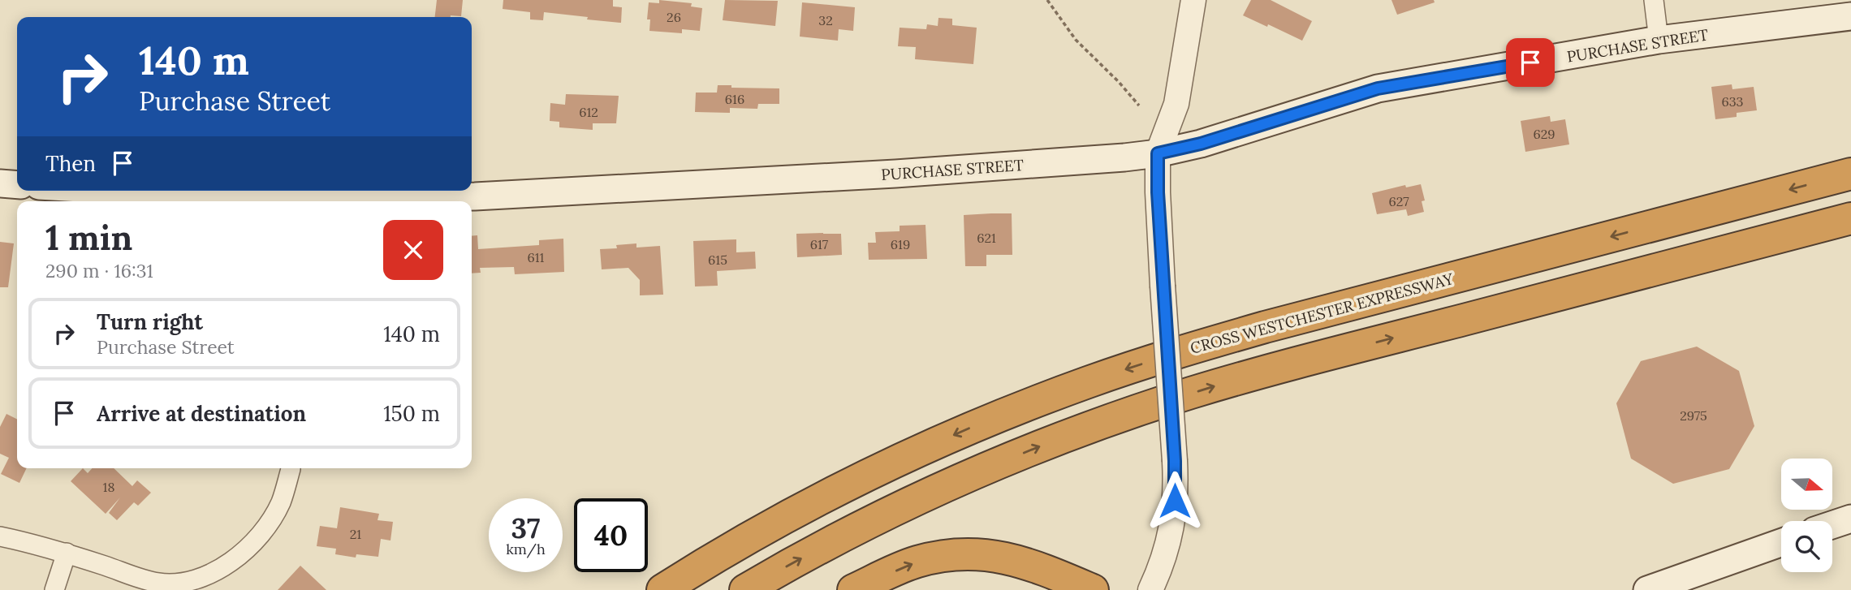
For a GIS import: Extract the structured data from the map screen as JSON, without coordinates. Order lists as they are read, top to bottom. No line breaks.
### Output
{"streets":{"highway":["CROSS WESTCHESTER EXPRESSWAY"],"main road":["PURCHASE STREET"]},"house_numbers":["26","32","616","633","612","629","627","621","617","619","611","615","2975","18","21"],"north":"right","page":{"turn":["140 m","Purchase Street"],"then":"Then","heading":["1 min","290 m · 16:31"],"list":[{"name":"Turn right","note":"Purchase Street","value":"140 m"},{"name":"Arrive at destination","value":"150 m"}],"speed":"37 km/h","limit":"40"}}
